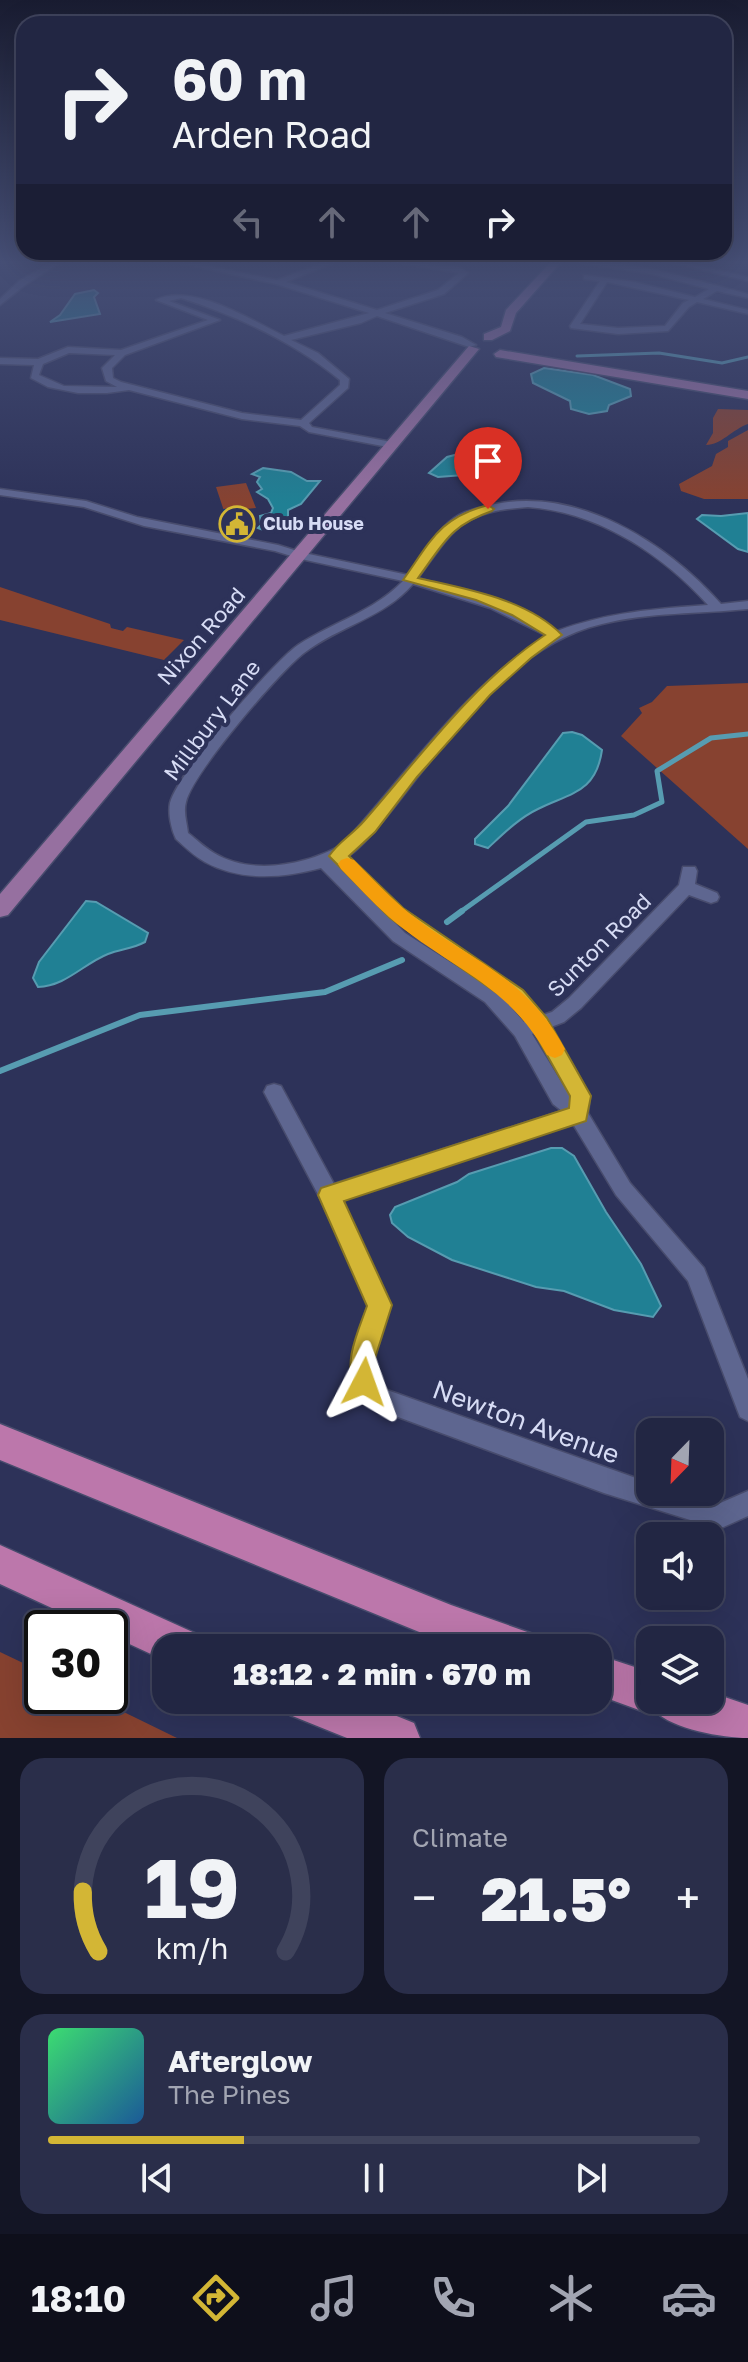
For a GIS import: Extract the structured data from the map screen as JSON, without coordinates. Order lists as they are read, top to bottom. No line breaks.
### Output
{"streets":{"main road":["Nixon Road"],"street":["Millbury Lane","Sunton Road","Newton Avenue"]},"places":{"public building":["Club House"]},"north":"bottom left","page":{"turn":["60 m","Arden Road"],"limit":"30","trip":"18:12 · 2 min · 670 m","tile":"Climate","heat":["−","21.5°","+"],"song":["Afterglow","The Pines"],"tabs":"18:10","gauge":["19","km/h"]}}
